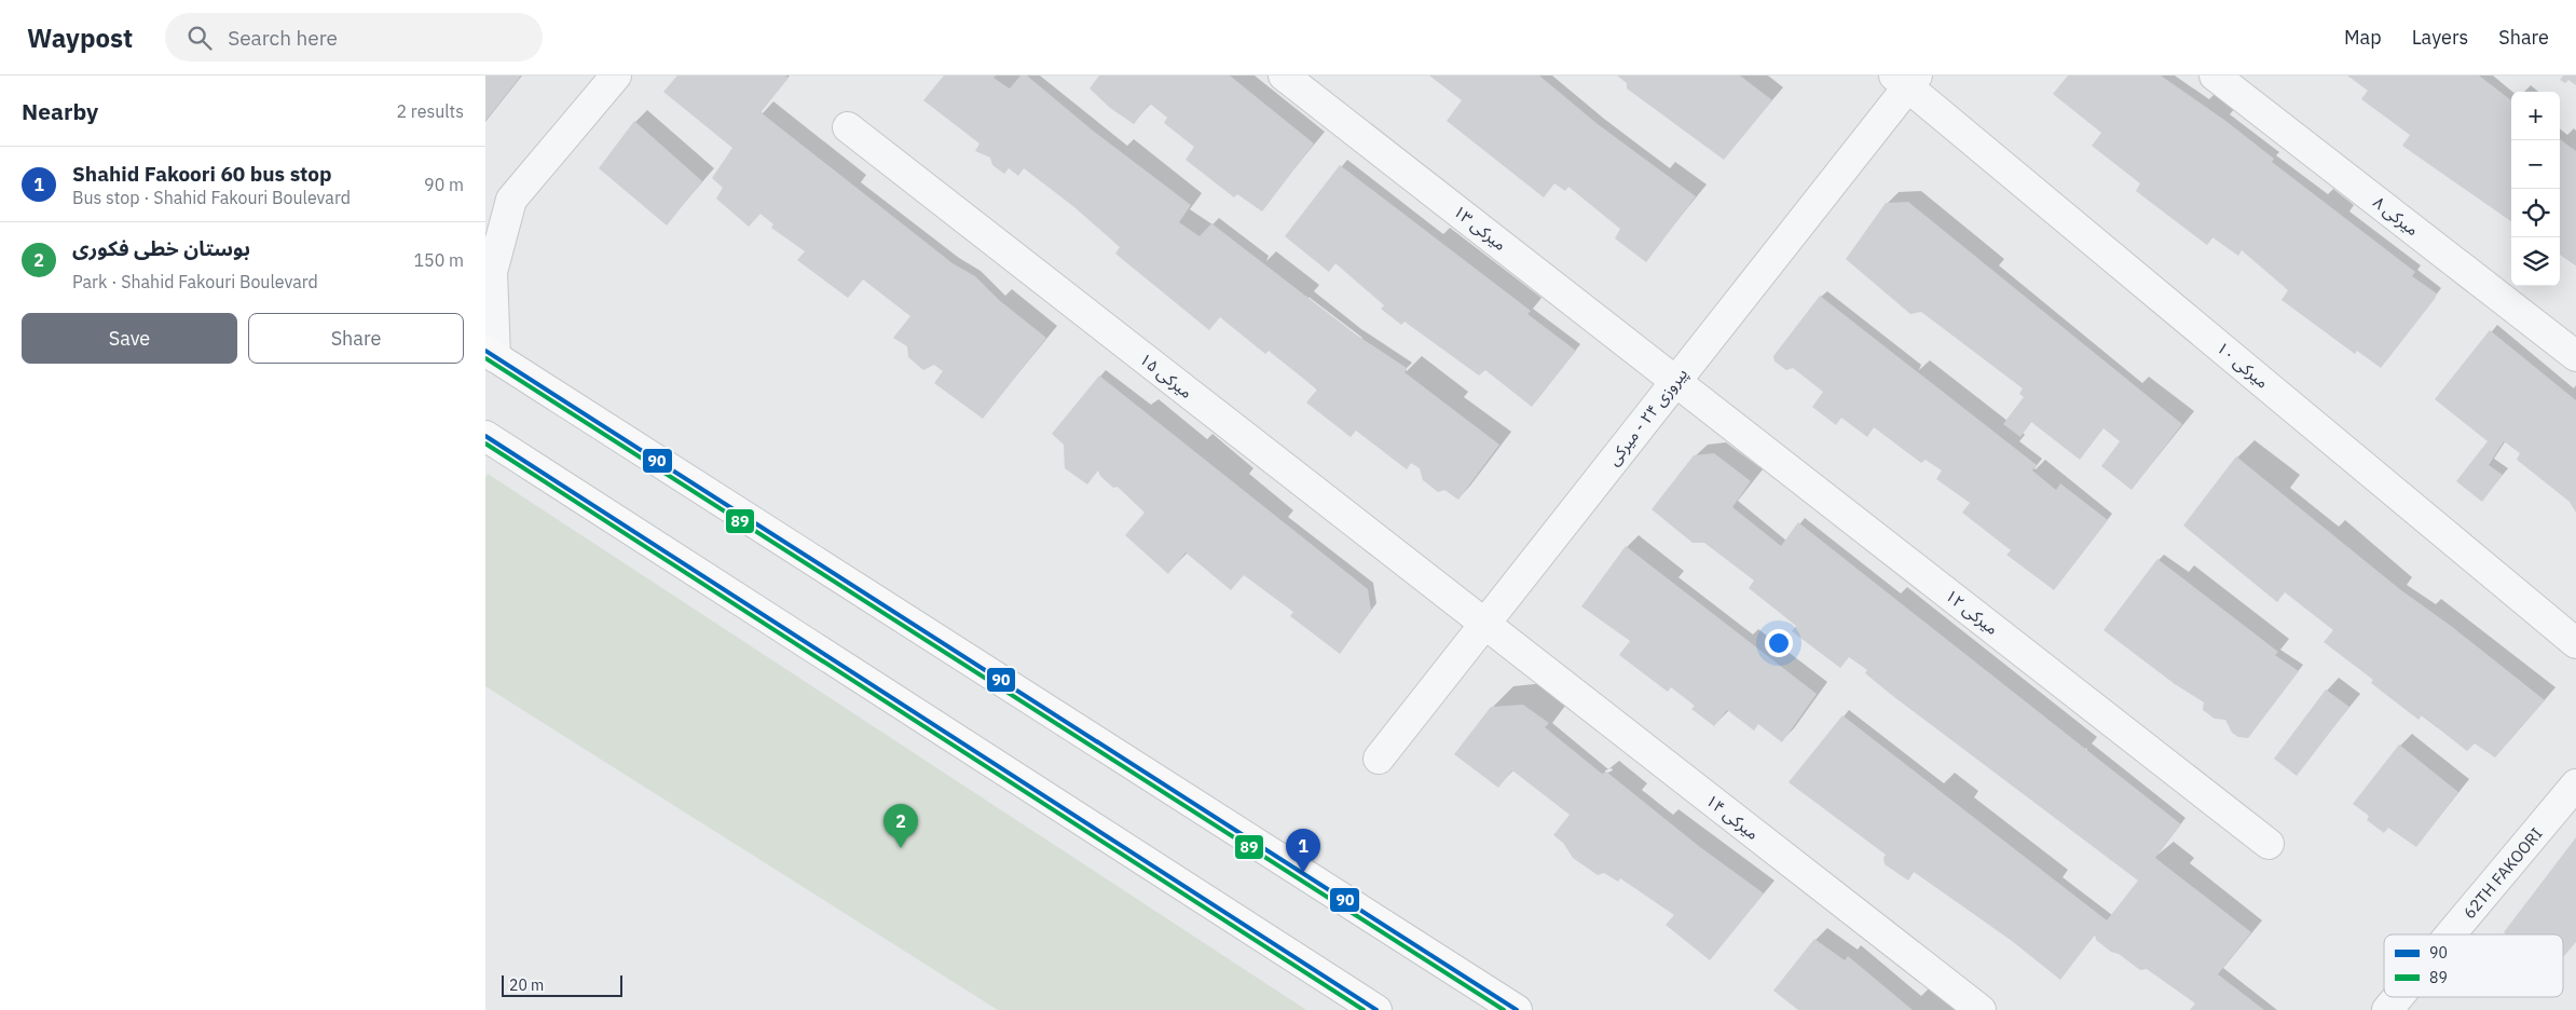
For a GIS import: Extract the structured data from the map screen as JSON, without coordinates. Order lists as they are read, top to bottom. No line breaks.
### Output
{"streets":{"street":["میرکی ۸","میرکی ۱۳","میرکی ۱۰","میرکی ۱۵","پیروزی ۲۴ - میرکی","میرکی ۱۲","میرکی ۱۴","62TH FAKOORI"]},"crossings":[["میرکی ۱۳","پیروزی ۲۴ - میرکی"],["میرکی ۱۳","میرکی ۱۲"],["میرکی ۱۰","پیروزی ۲۴ - میرکی"],["میرکی ۱۵","پیروزی ۲۴ - میرکی"],["میرکی ۱۵","میرکی ۱۴"],["پیروزی ۲۴ - میرکی","میرکی ۱۲"],["پیروزی ۲۴ - میرکی","میرکی ۱۴"]],"lines":["transit line 90","transit line 89"],"legend":["90","89"],"scale_bar":"20 m","page":{"header":"Waypost","search":"Search here","nav":["Map","Layers","Share"],"heading":["Nearby","2 results"],"map_buttons":["+","−"],"list":[{"mark":"1","name":"Shahid Fakoori 60 bus stop","note":"Bus stop · Shahid Fakouri Boulevard","value":"90 m"},{"mark":"2","name":"بوستان خطی فکوری","note":"Park · Shahid Fakouri Boulevard","value":"150 m"}],"buttons":["Save","Share"],"pins":["2","1"],"scale":"20 m"}}
